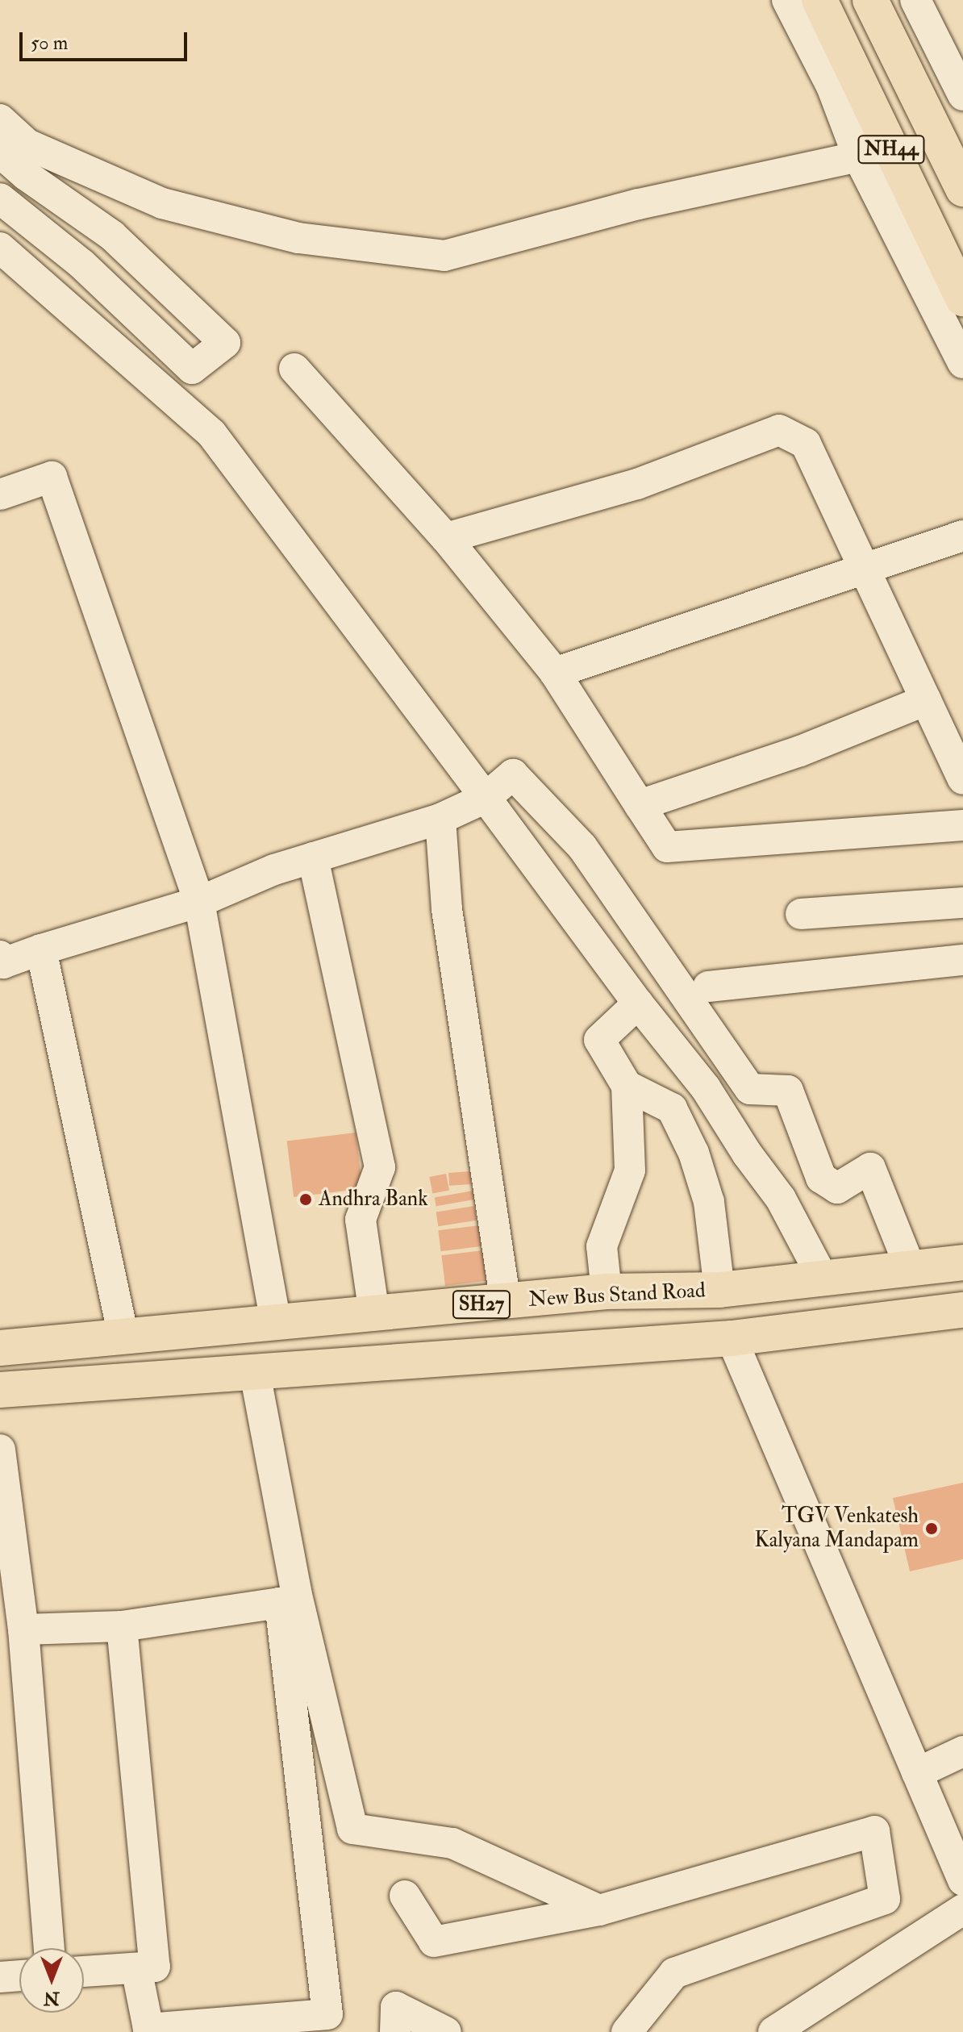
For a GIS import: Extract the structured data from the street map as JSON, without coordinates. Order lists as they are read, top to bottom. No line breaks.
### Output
{"streets":{"main road":["NH44","New Bus Stand Road","SH27"]},"places":["Andhra Bank","TGV Venkatesh Kalyana Mandapam"],"scale_bar":"50 m","north":"bottom"}
